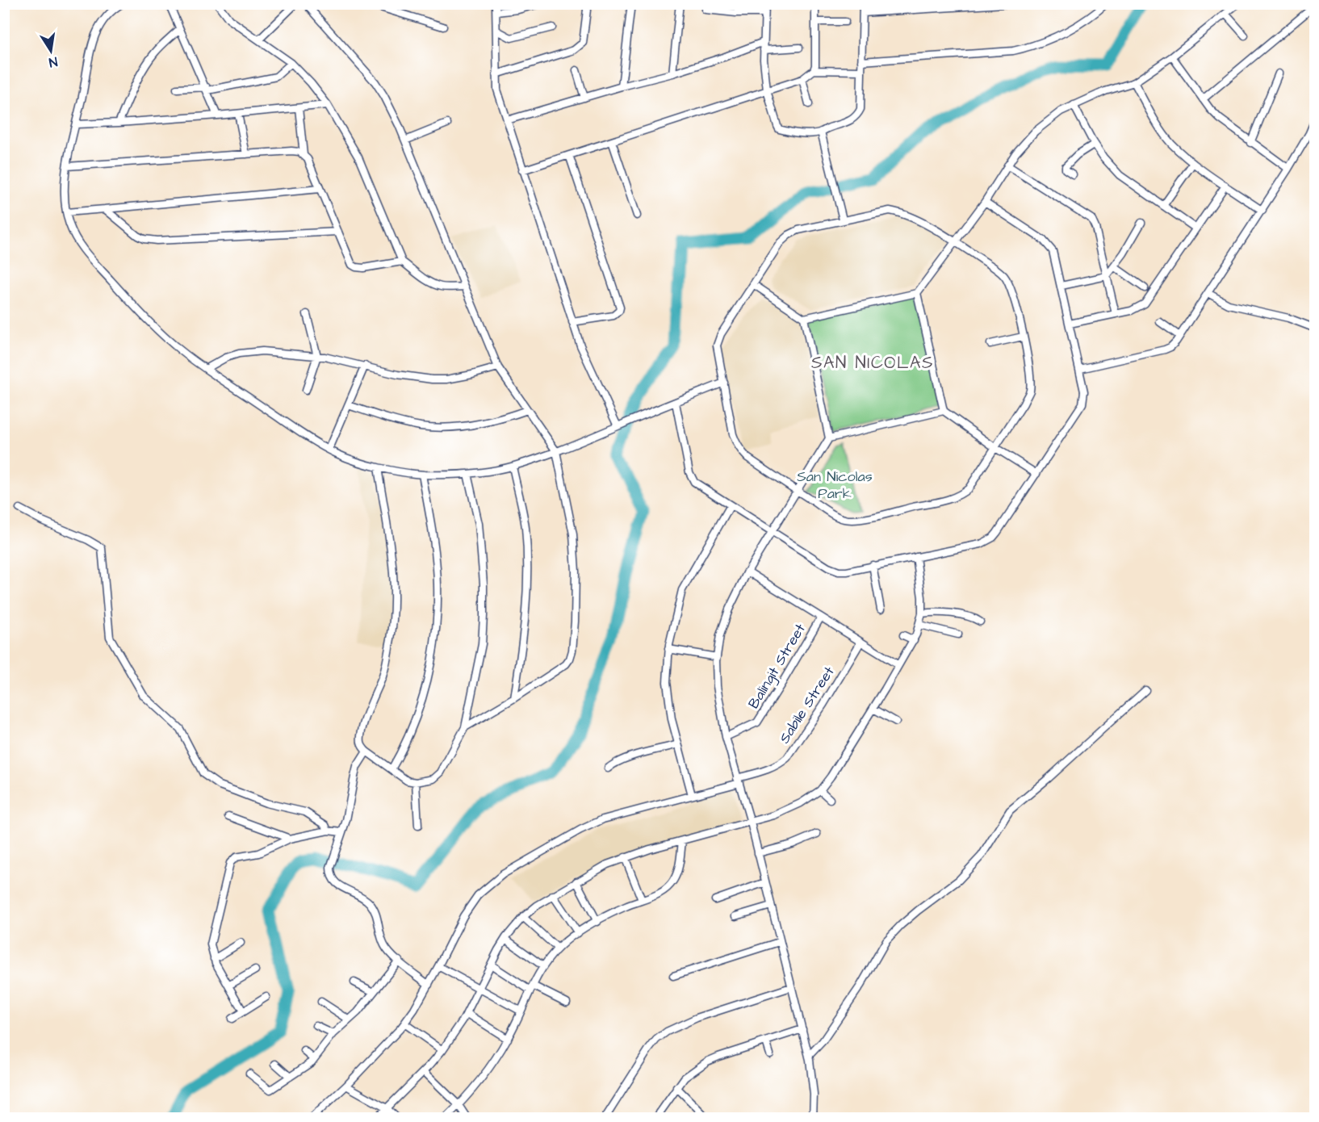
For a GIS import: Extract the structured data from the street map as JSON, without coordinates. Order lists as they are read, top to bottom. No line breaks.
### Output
{"streets":{"street":["Balingit Street","Sabile Street"]},"districts":["SAN NICOLAS"],"parks":["San Nicolas Park"],"north":"bottom"}
